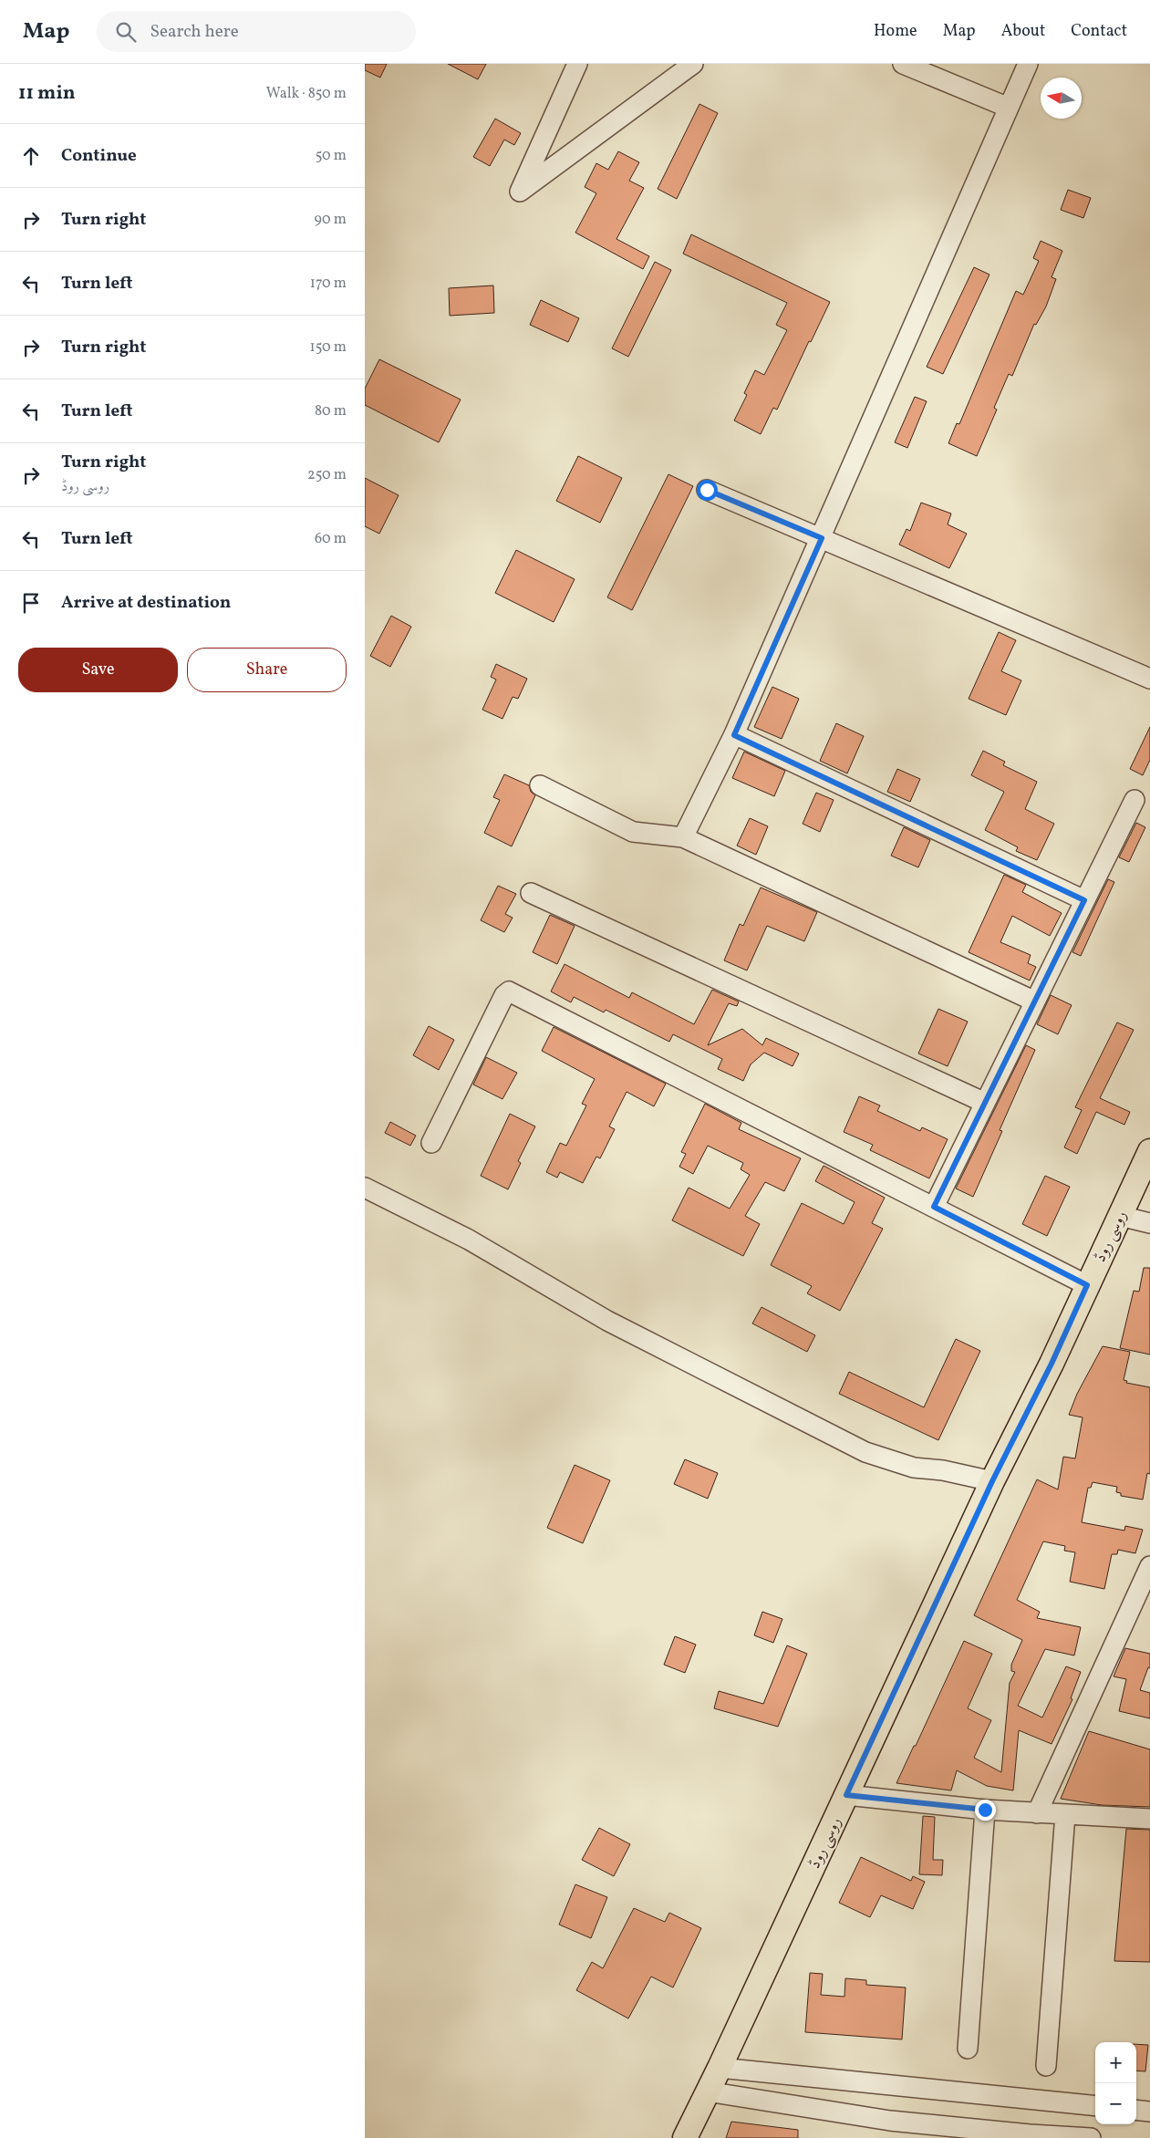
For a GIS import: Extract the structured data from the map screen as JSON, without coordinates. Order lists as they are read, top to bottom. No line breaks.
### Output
{"streets":{"main road":["روسی روڈ"]},"north":"left","page":{"header":"Map","search":"Search here","nav":["Home","Map","About","Contact"],"heading":["11 min","Walk · 850 m"],"list":[["Continue","50 m"],["Turn right","90 m"],["Turn left","170 m"],["Turn right","150 m"],["Turn left","80 m"],["Turn right","روسی روڈ","250 m"],["Turn left","60 m"],"Arrive at destination"],"buttons":["Save","Share"],"map_buttons":["+","−"]}}
